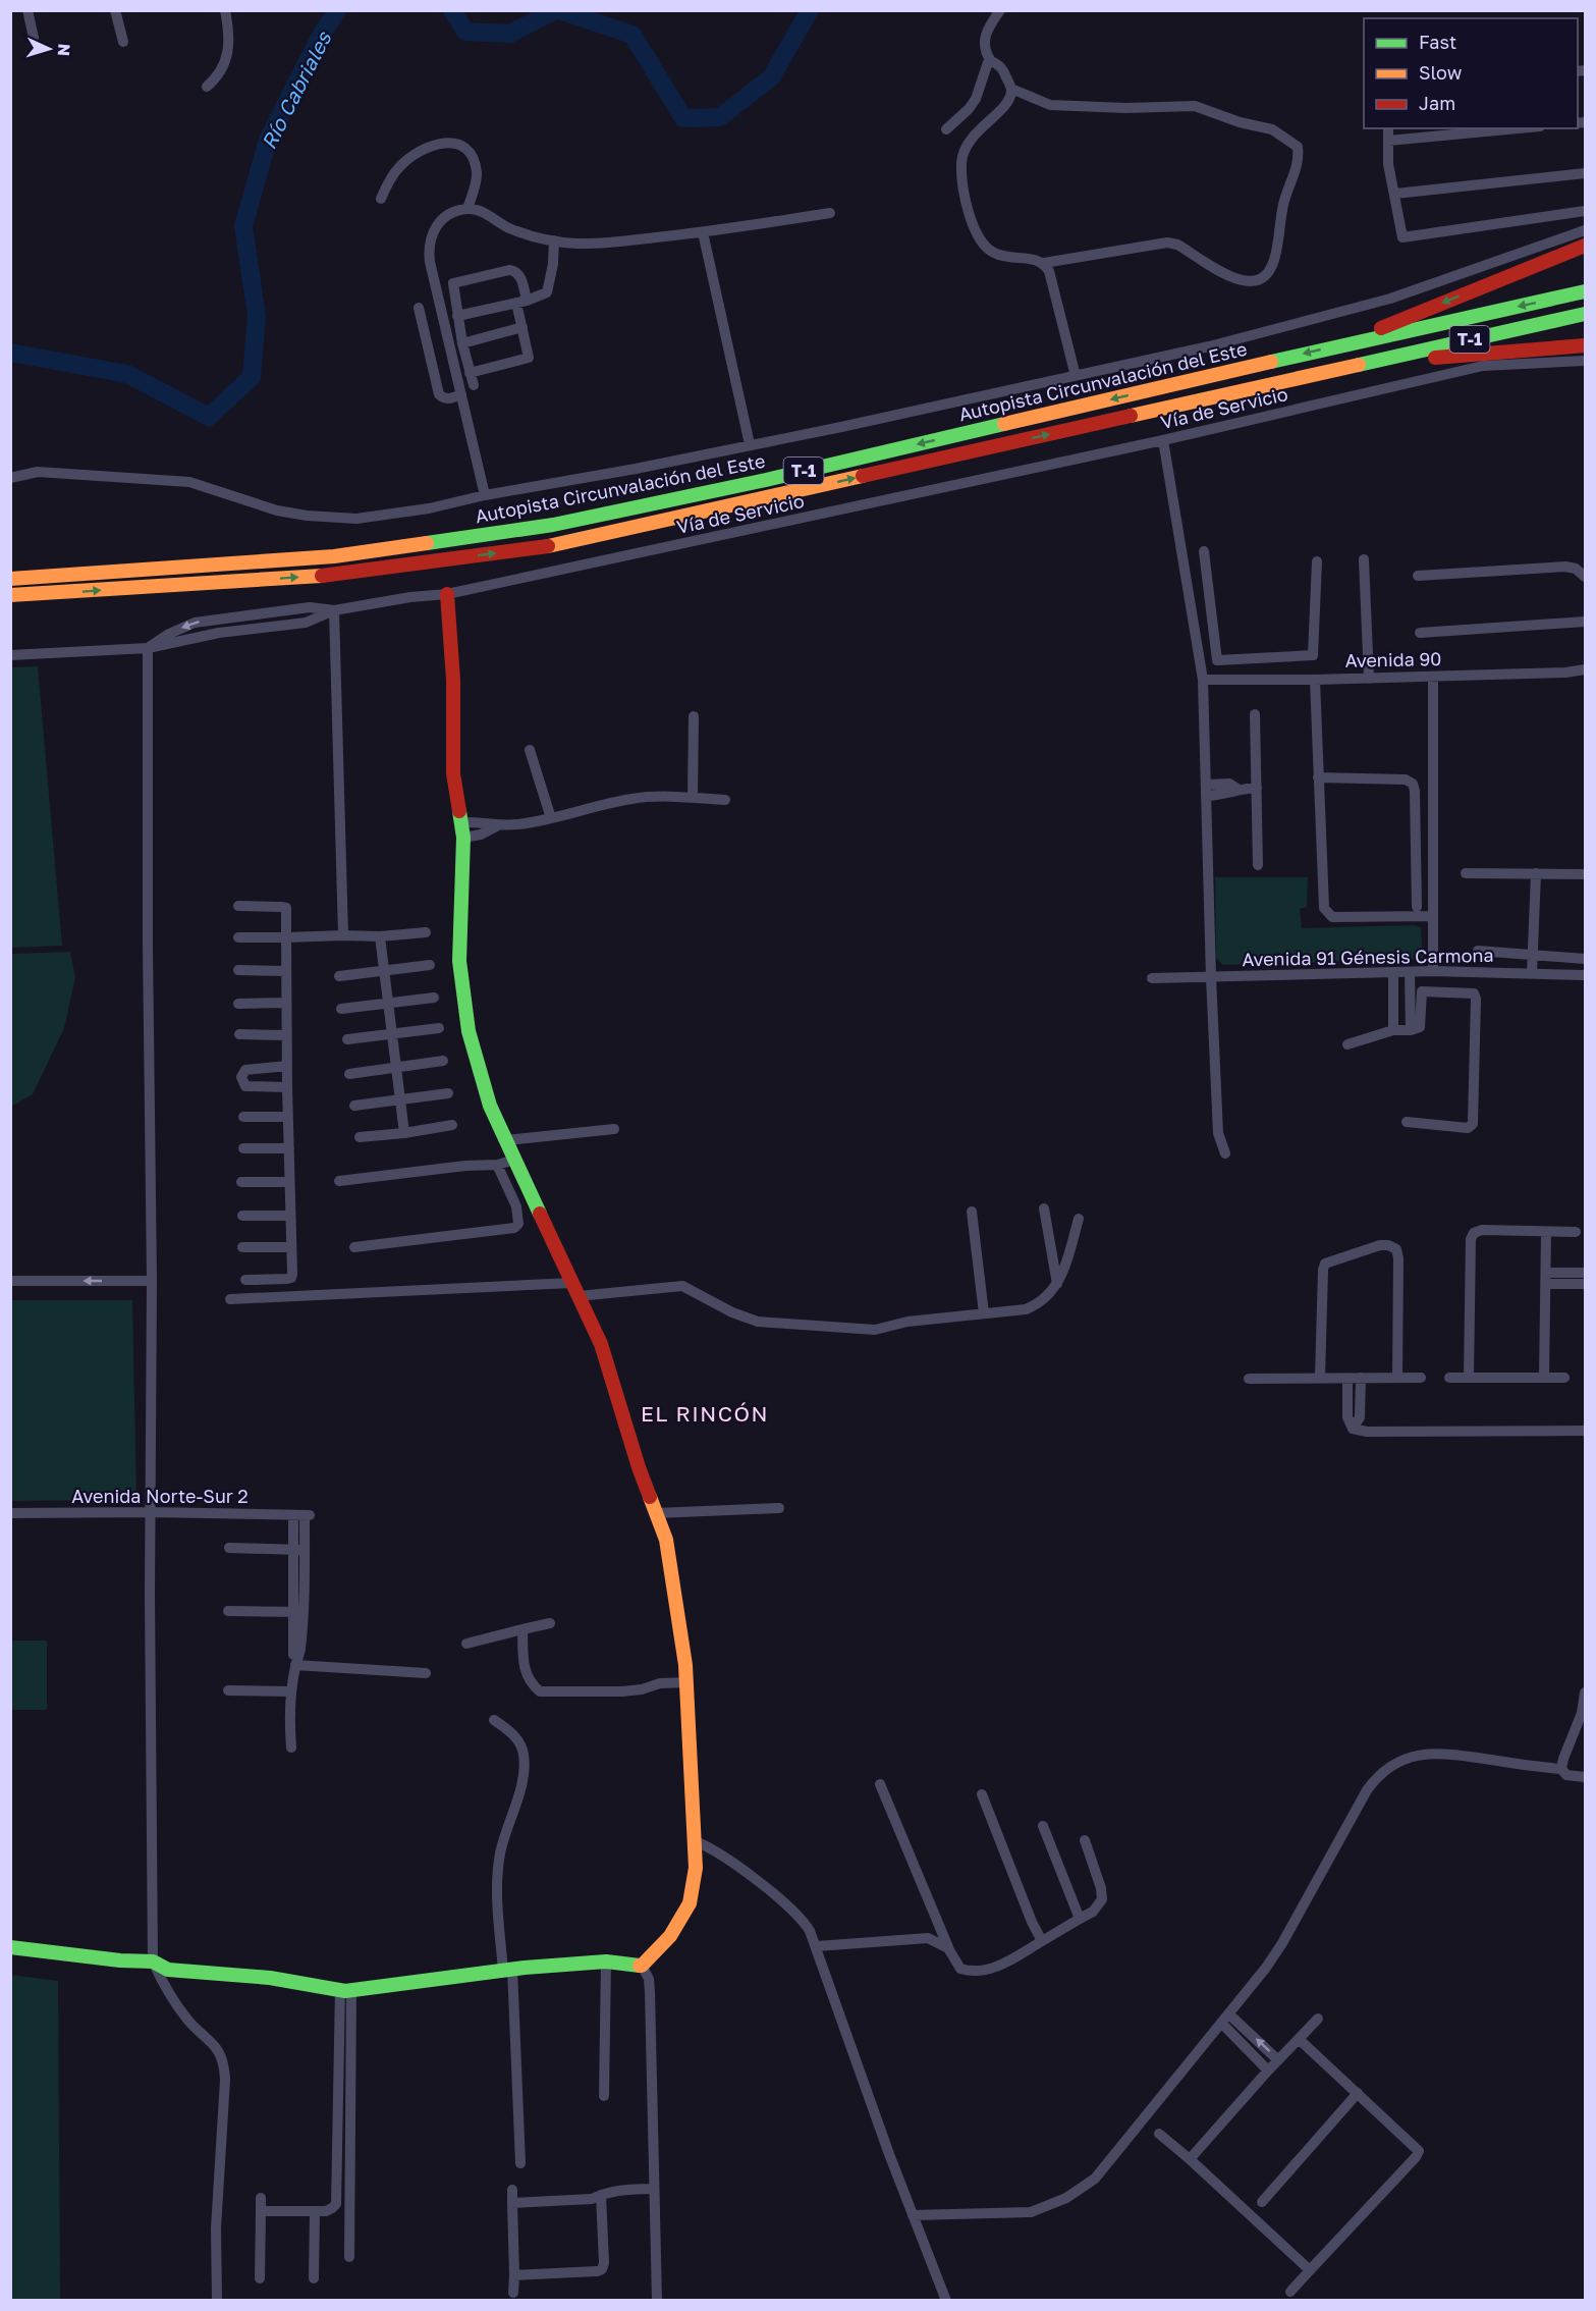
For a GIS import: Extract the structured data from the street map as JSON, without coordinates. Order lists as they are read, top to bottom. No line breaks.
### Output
{"streets":{"main road":["T-1","Autopista Circunvalación del Este"],"street":["Vía de Servicio","Avenida 90","Avenida 91 Génesis Carmona","Avenida Norte-Sur 2"]},"districts":["EL RINCÓN"],"water":["Río Cabriales"],"legend":["Fast","Slow","Jam"],"north":"right"}
